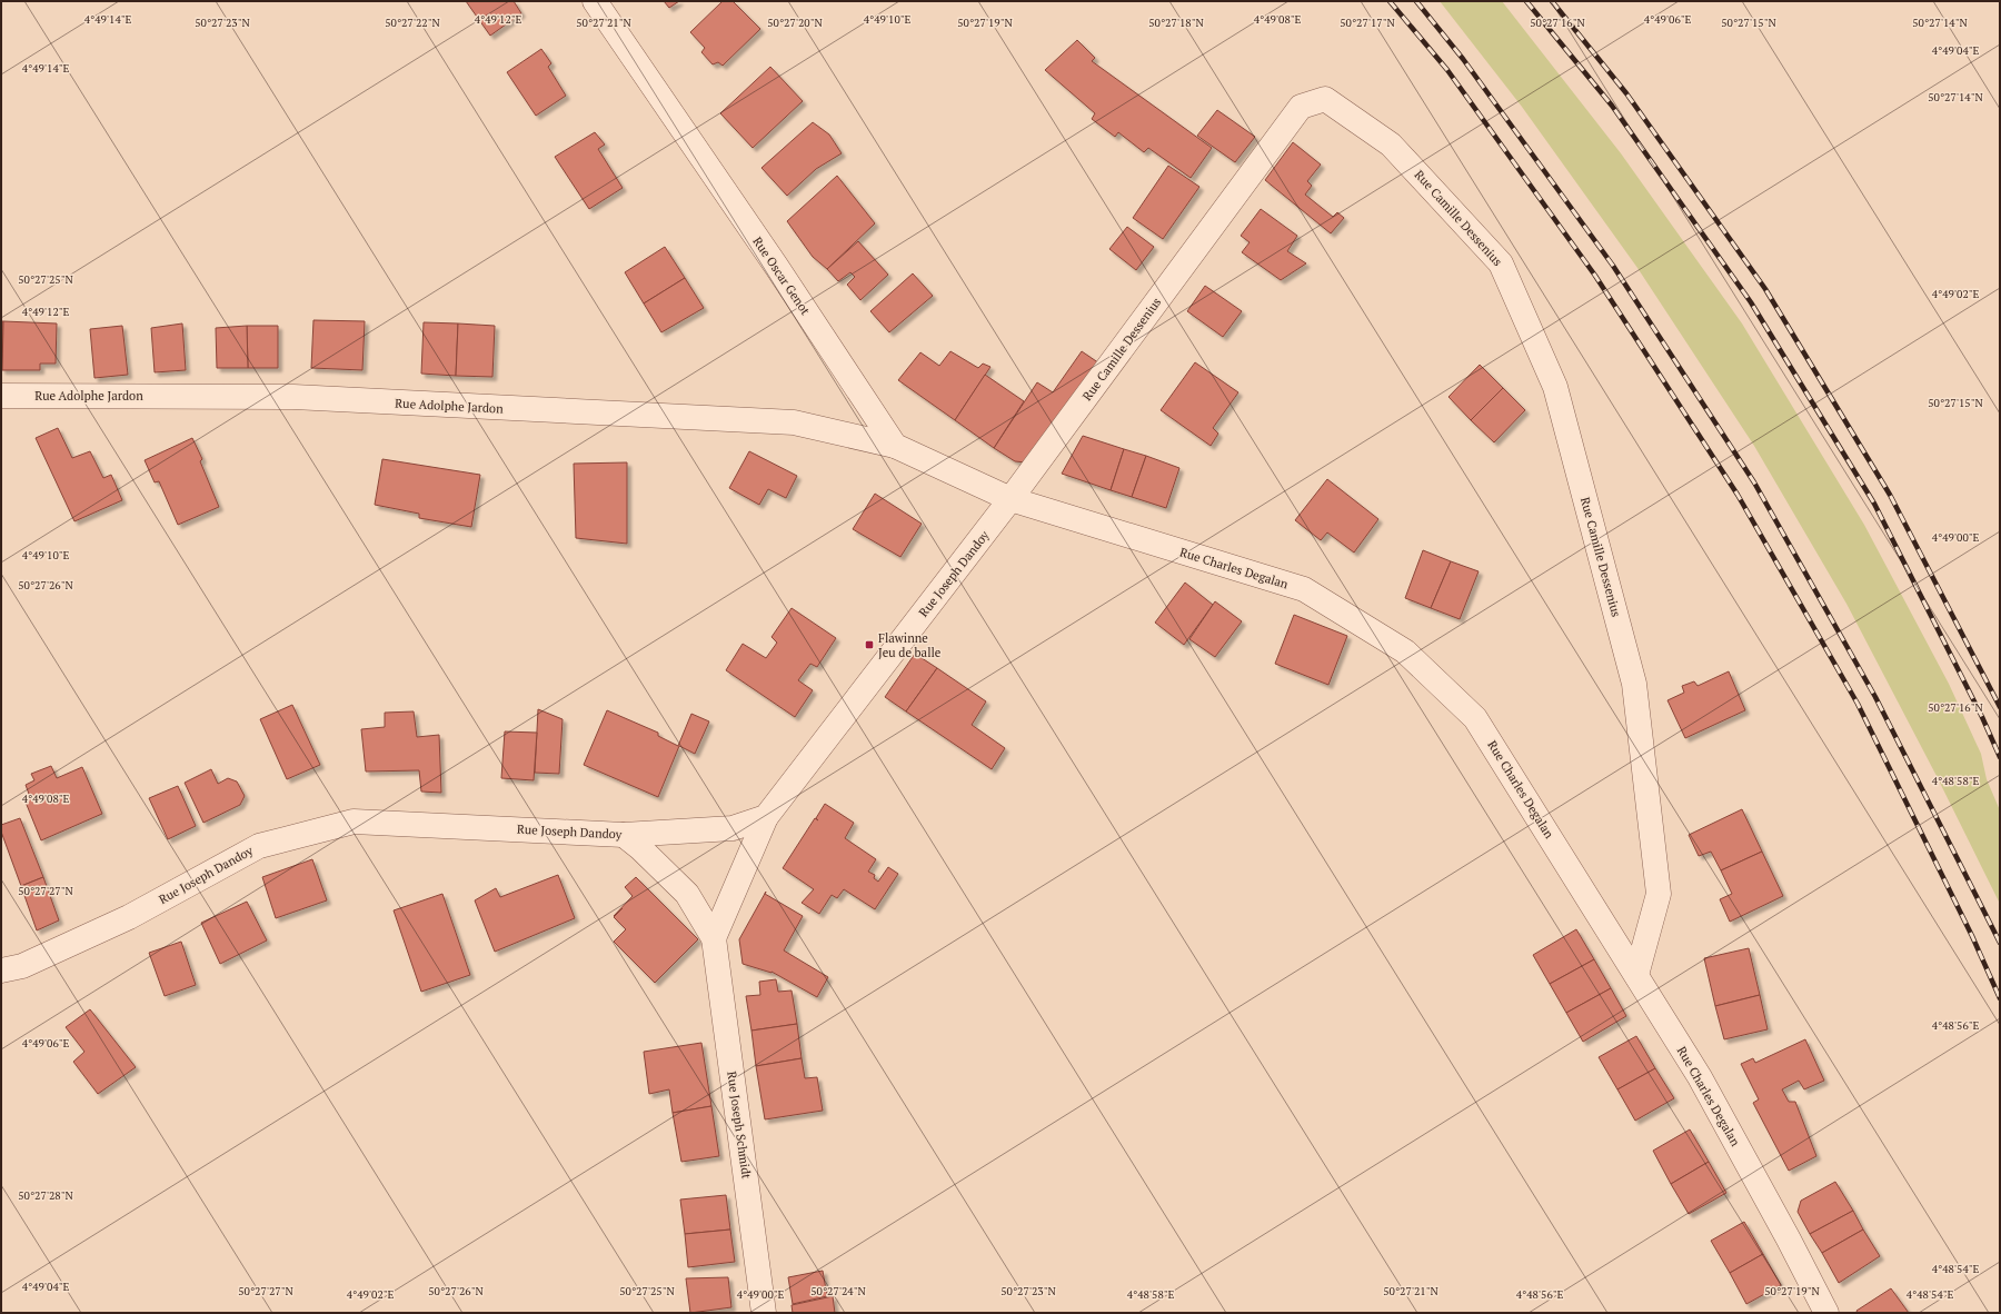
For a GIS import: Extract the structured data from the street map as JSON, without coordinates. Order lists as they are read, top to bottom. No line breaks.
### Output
{"streets":{"street":["Rue Camille Dessenius","Rue Oscar Genot","Rue Adolphe Jardon","Rue Charles Degalan","Rue Joseph Dandoy","Rue Joseph Schmidt"]},"crossings":[["Rue Camille Dessenius","Rue Charles Degalan"],["Rue Camille Dessenius","Rue Joseph Dandoy"],["Rue Oscar Genot","Rue Adolphe Jardon"],["Rue Charles Degalan","Rue Joseph Dandoy"]],"places":{"transit":["Flawinne Jeu de balle"]},"coordinates":["4°49'10\"E","4°49'14\"E","4°49'12\"E","4°49'08\"E","4°49'06\"E","50°27'22\"N","50°27'20\"N","50°27'17\"N","50°27'23\"N","50°27'21\"N","50°27'19\"N","50°27'18\"N","50°27'16\"N","50°27'15\"N","50°27'14\"N","4°49'04\"E","50°27'25\"N","4°49'02\"E","4°49'00\"E","50°27'26\"N","4°48'58\"E","50°27'27\"N","4°48'56\"E","50°27'28\"N","4°48'54\"E","50°27'24\"N"]}
